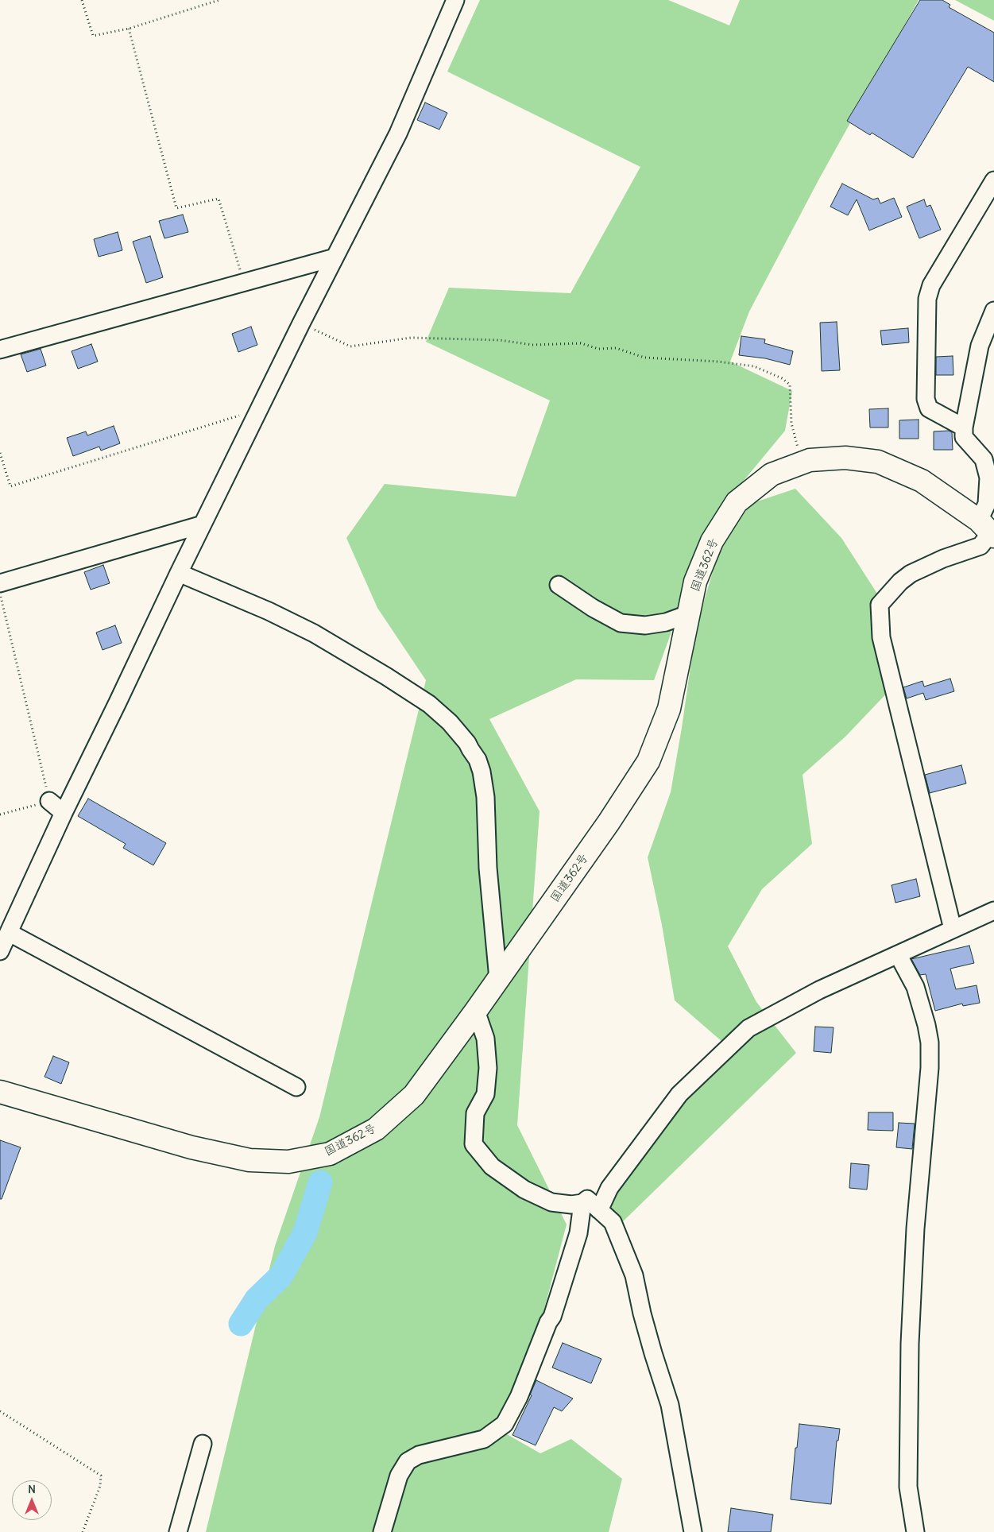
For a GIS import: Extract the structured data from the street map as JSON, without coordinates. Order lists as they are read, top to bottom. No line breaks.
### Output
{"streets":{"highway":["国道362号"]},"north":"top"}
